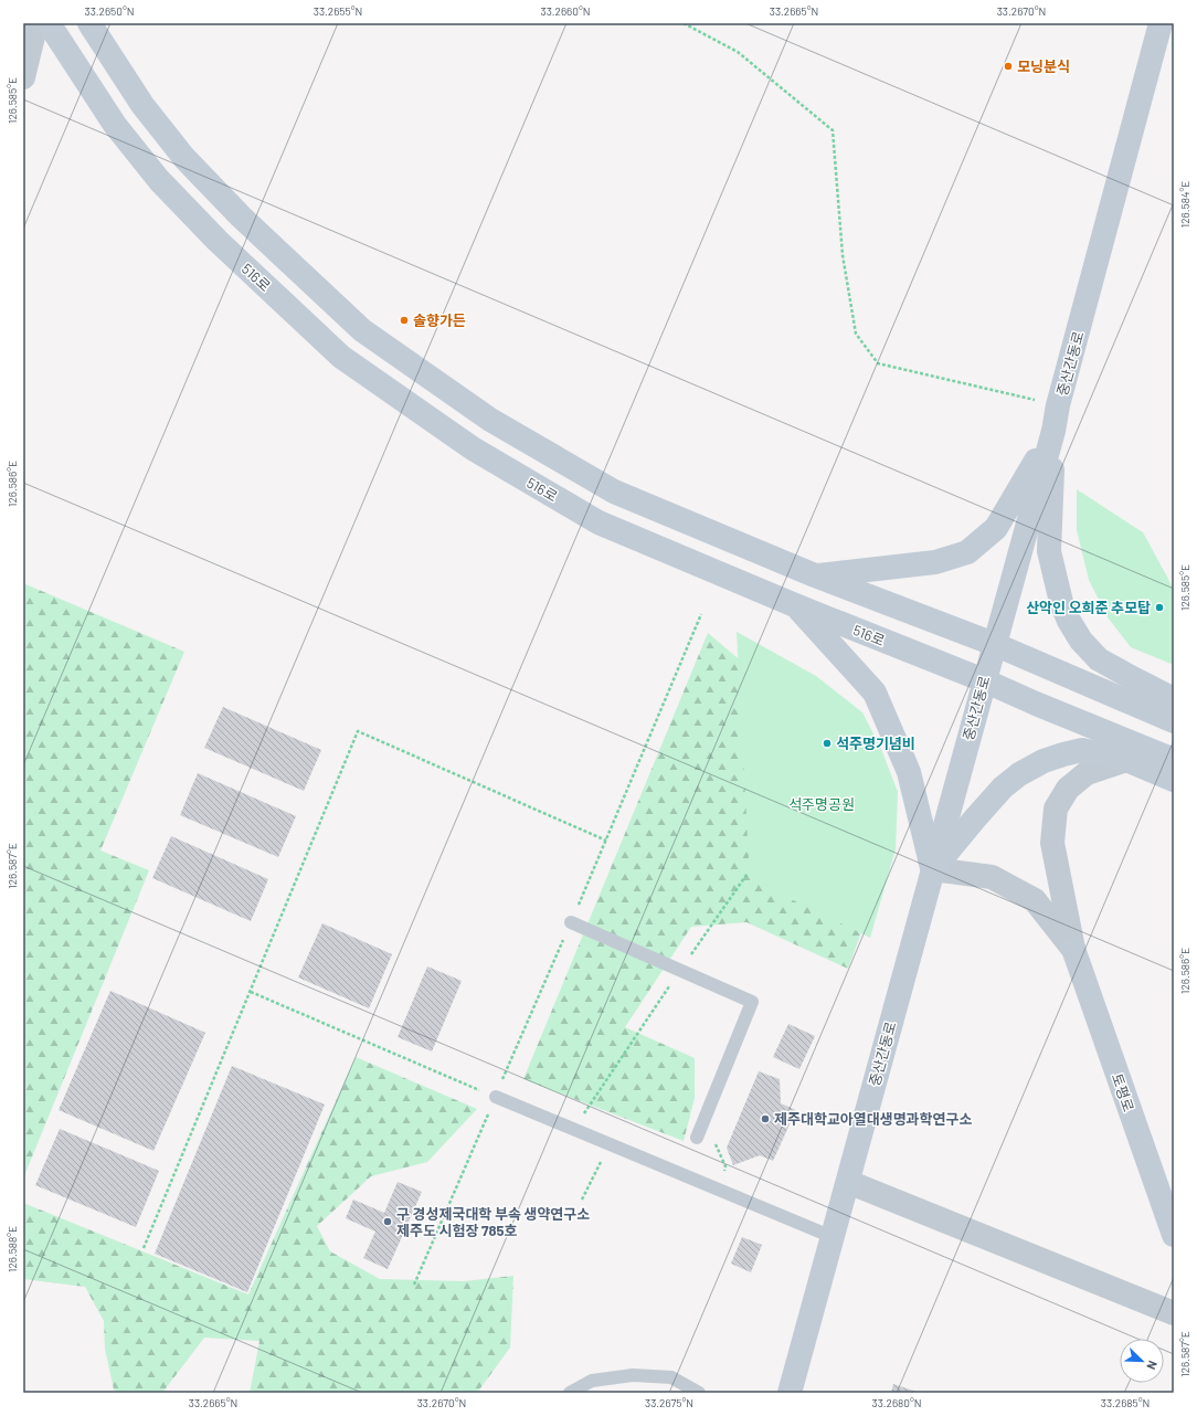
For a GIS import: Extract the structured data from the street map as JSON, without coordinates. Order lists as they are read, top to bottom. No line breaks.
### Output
{"streets":{"main road":["516로","중산간동로","토평로"]},"crossings":[["516로","중산간동로"]],"parks":["석주명공원"],"places":["모닝분식","솔향가든","산악인 오희준 추모탑","석주명기념비","제주대학교아열대생명과학연구소","구 경성제국대학 부속 생약연구소 제주도 시험장 785호"],"north":"bottom right","coordinates":["33.2650°N","33.2655°N","33.2660°N","33.2665°N","33.2670°N","126.585°E","126.584°E","126.586°E","126.587°E","126.588°E","33.2675°N","33.2680°N","33.2685°N"]}
